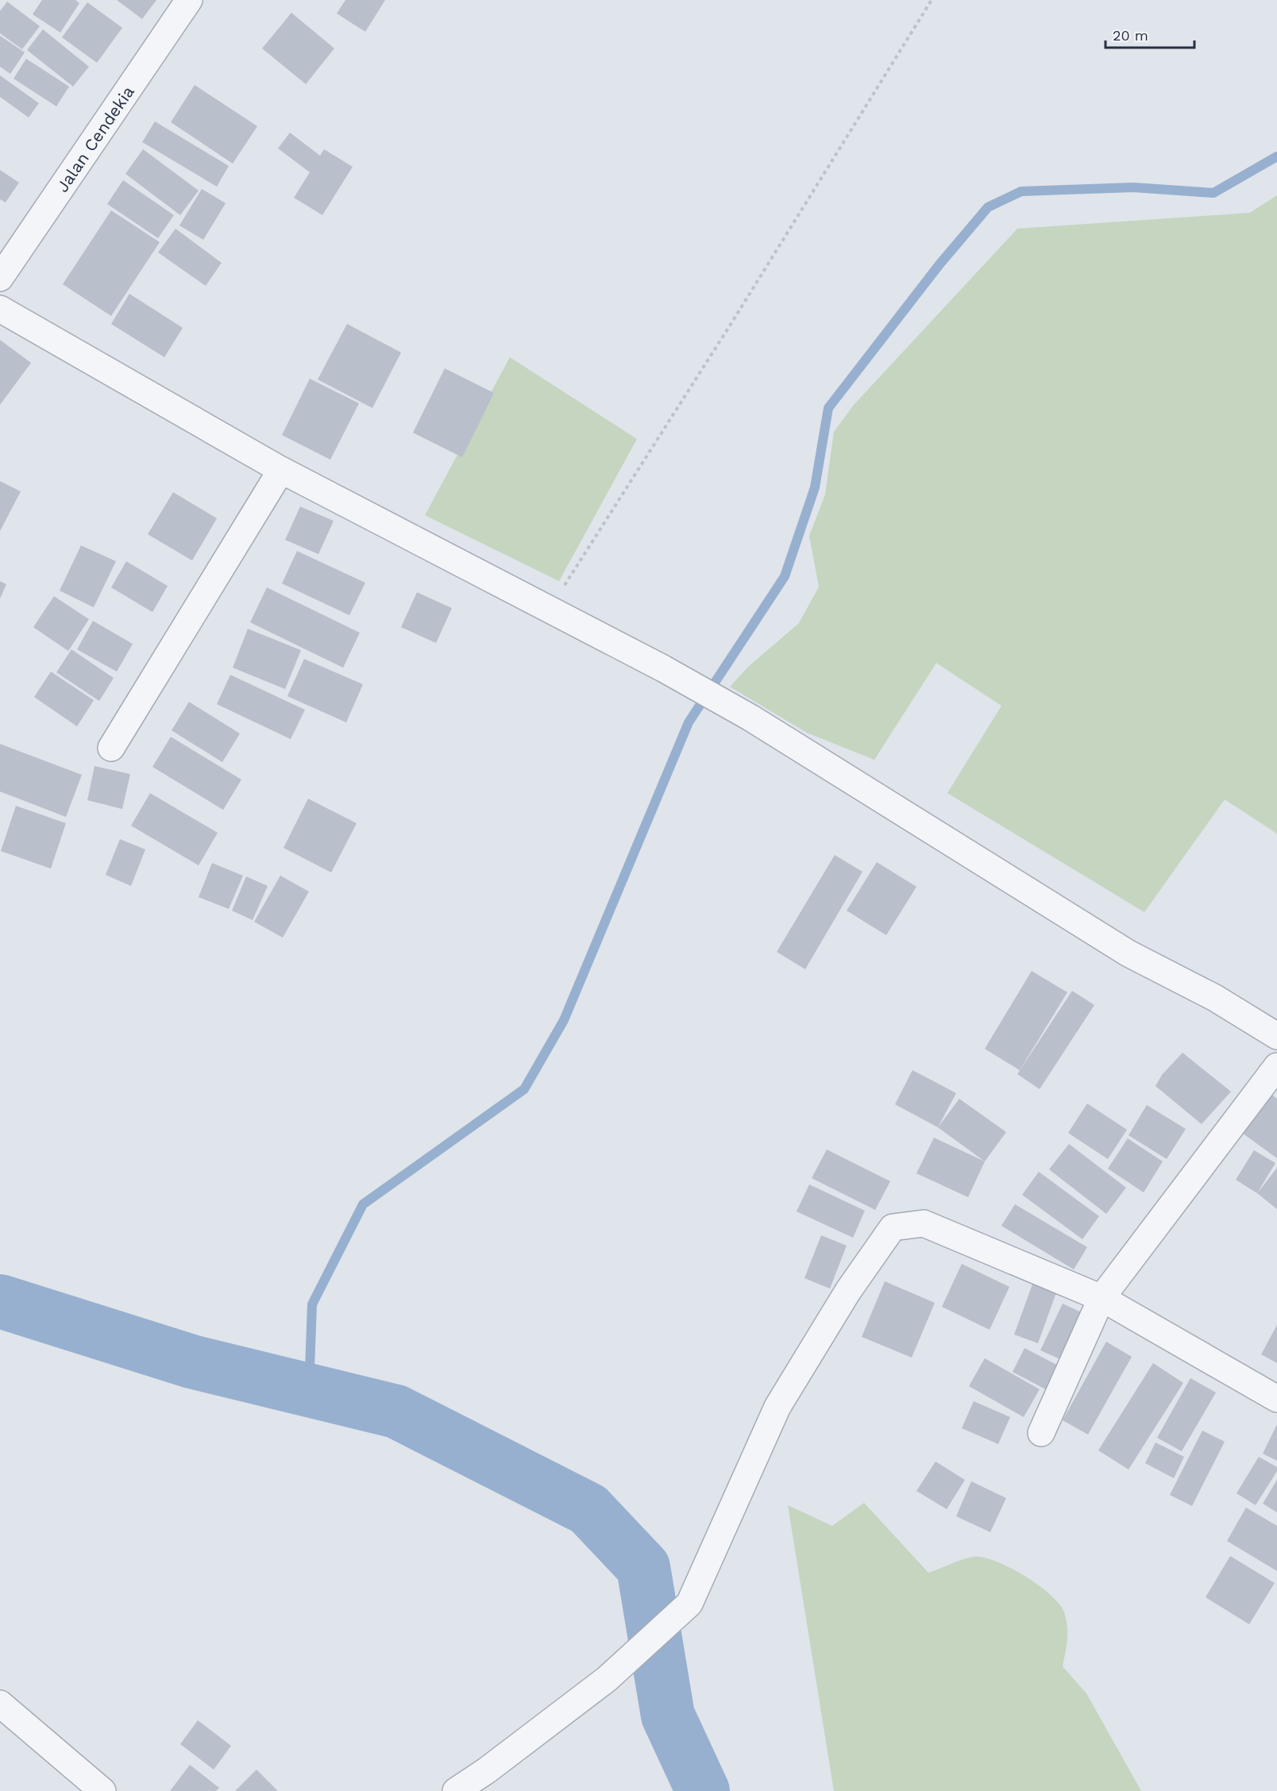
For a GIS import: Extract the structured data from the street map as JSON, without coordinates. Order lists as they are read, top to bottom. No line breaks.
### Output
{"streets":{"street":["Jalan Cendekia"]},"scale_bar":"20 m"}
